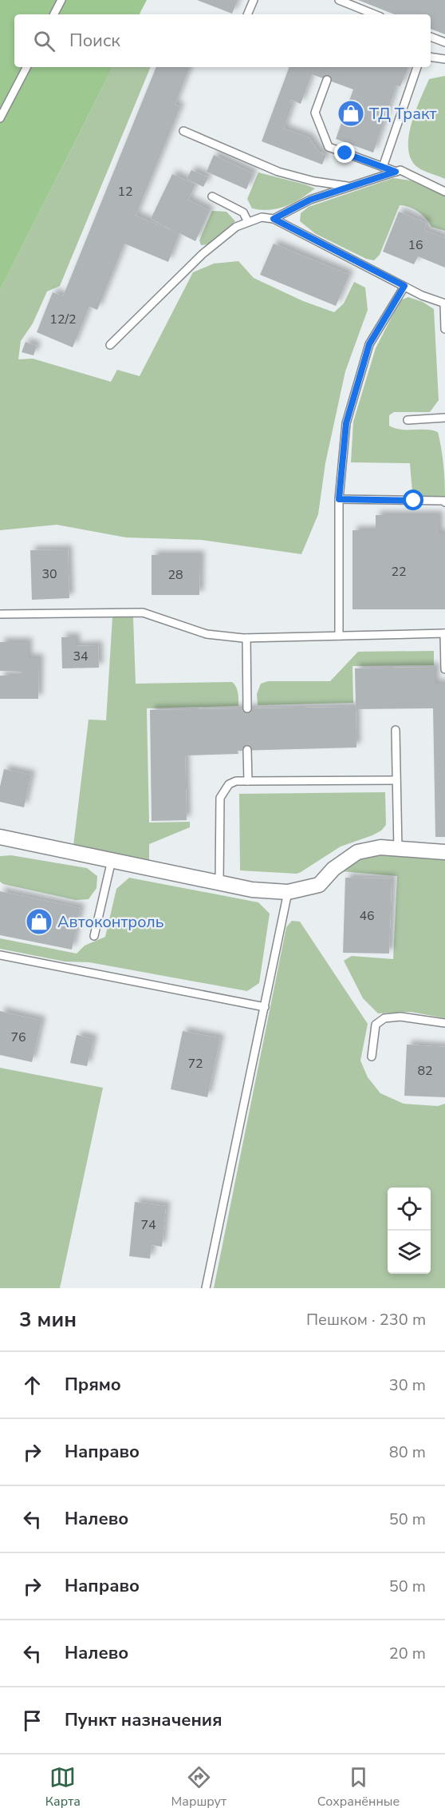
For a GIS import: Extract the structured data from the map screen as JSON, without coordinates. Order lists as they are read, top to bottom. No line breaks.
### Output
{"places":{"shop":["ТД Тракт","Автоконтроль"]},"house_numbers":["12","16","12/2","22","30","28","34","46","76","72","82","74"],"page":{"search":"Поиск","heading":["3 мин","Пешком · 230 m"],"list":[["Прямо","30 m"],["Направо","80 m"],["Налево","50 m"],["Направо","50 m"],["Налево","20 m"],"Пункт назначения"],"nav":["Карта","Маршрут","Сохранённые"]}}
